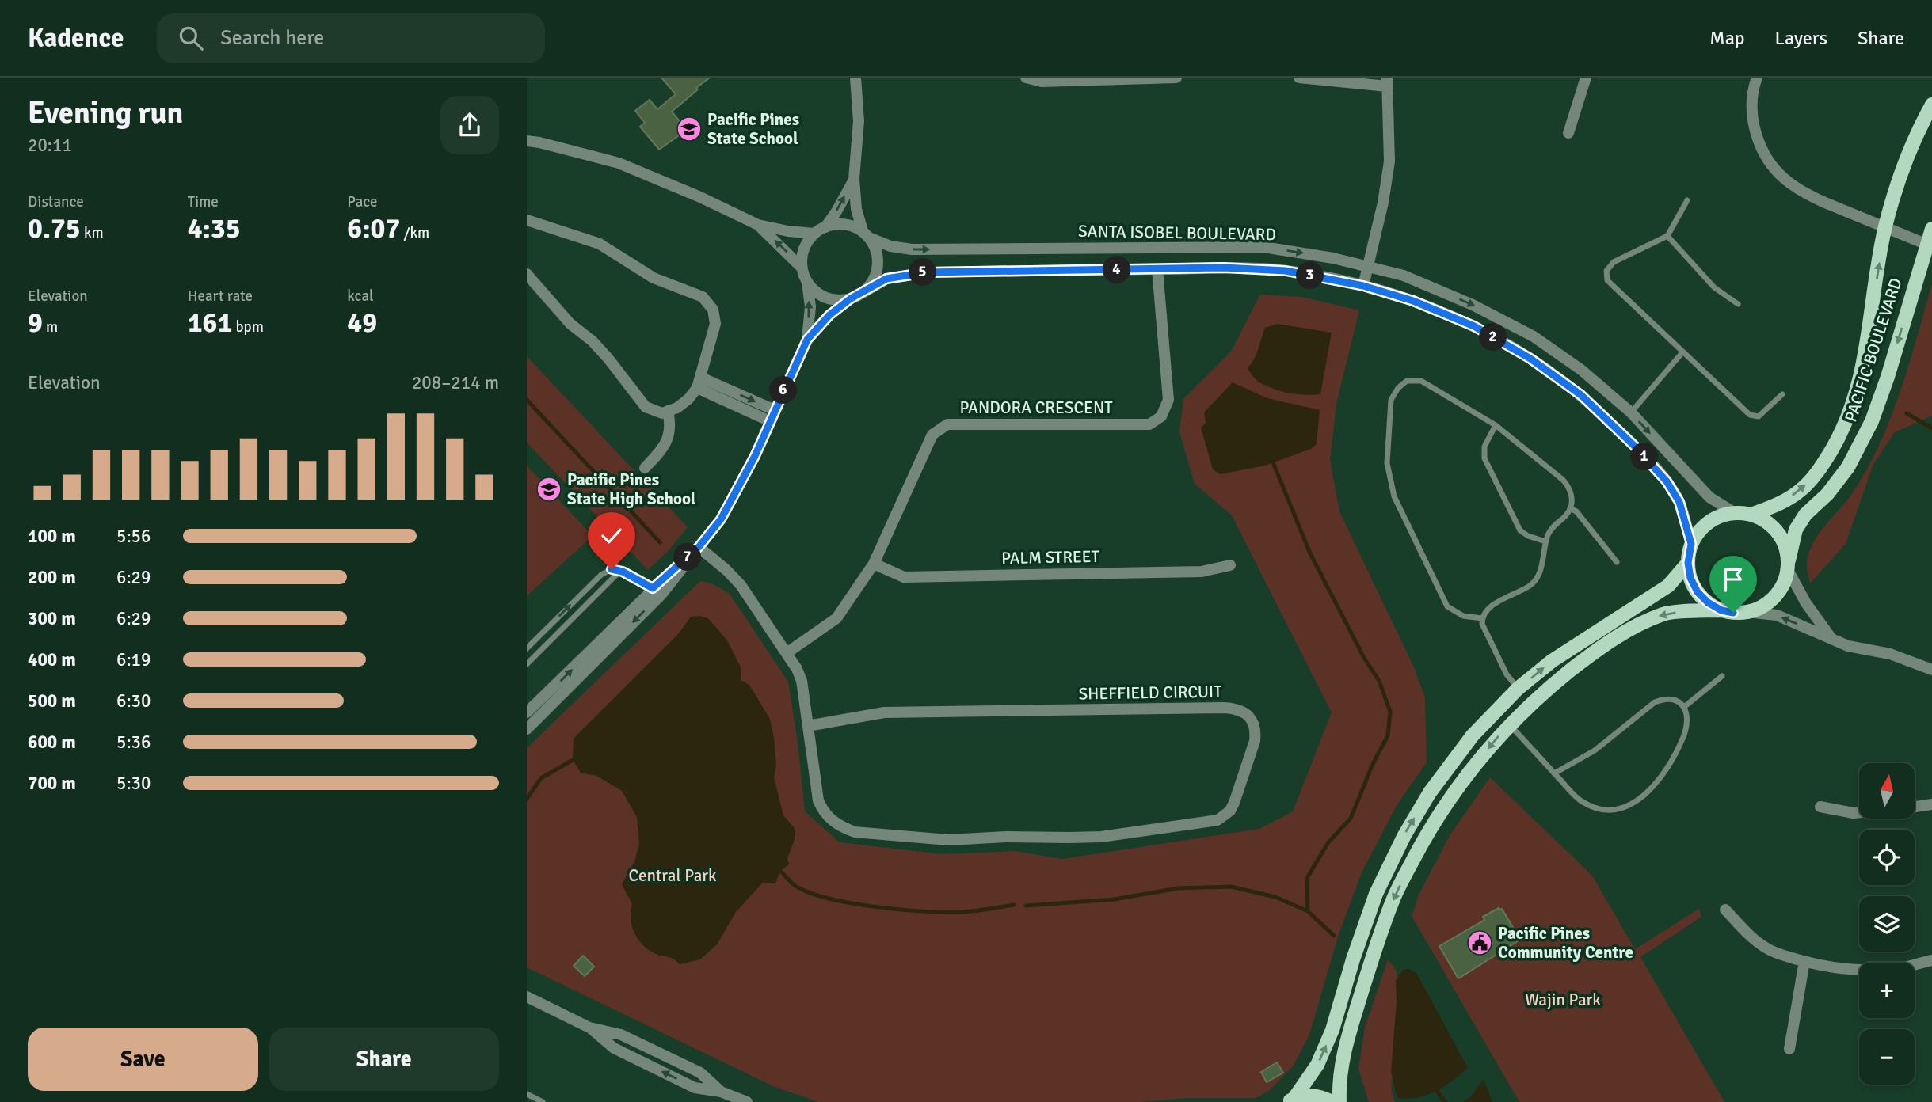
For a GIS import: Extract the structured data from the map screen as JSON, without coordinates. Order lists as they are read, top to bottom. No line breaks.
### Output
{"streets":{"main road":["PACIFIC BOULEVARD"],"street":["SANTA ISOBEL BOULEVARD","PANDORA CRESCENT","PALM STREET","SHEFFIELD CIRCUIT"]},"crossings":[["SANTA ISOBEL BOULEVARD","PACIFIC BOULEVARD"],["SANTA ISOBEL BOULEVARD","PANDORA CRESCENT"],["PANDORA CRESCENT","PALM STREET"],["PANDORA CRESCENT","SHEFFIELD CIRCUIT"]],"parks":["Central Park","Wajin Park"],"places":{"school or university":["Pacific Pines State School","Pacific Pines State High School"],"public building":["Pacific Pines Community Centre"]},"north":"top","page":{"header":"Kadence","search":"Search here","nav":["Map","Layers","Share"],"heading":["Evening run","20:11"],"stats":[["Distance","0.75 km"],["Time","4:35"],["Pace","6:07 /km"],["Elevation","9 m"],["Heart rate","161 bpm"],["kcal","49"]],"pins":["4","5","3","2","6","1","7"],"chart":["Elevation","208–214 m"],"list":[{"name":"100 m","note":"5:56"},{"name":"200 m","note":"6:29"},{"name":"300 m","note":"6:29"},{"name":"400 m","note":"6:19"},{"name":"500 m","note":"6:30"},{"name":"600 m","note":"5:36"},{"name":"700 m","note":"5:30"}],"map_buttons":["+","−"],"buttons":["Save","Share"]}}
